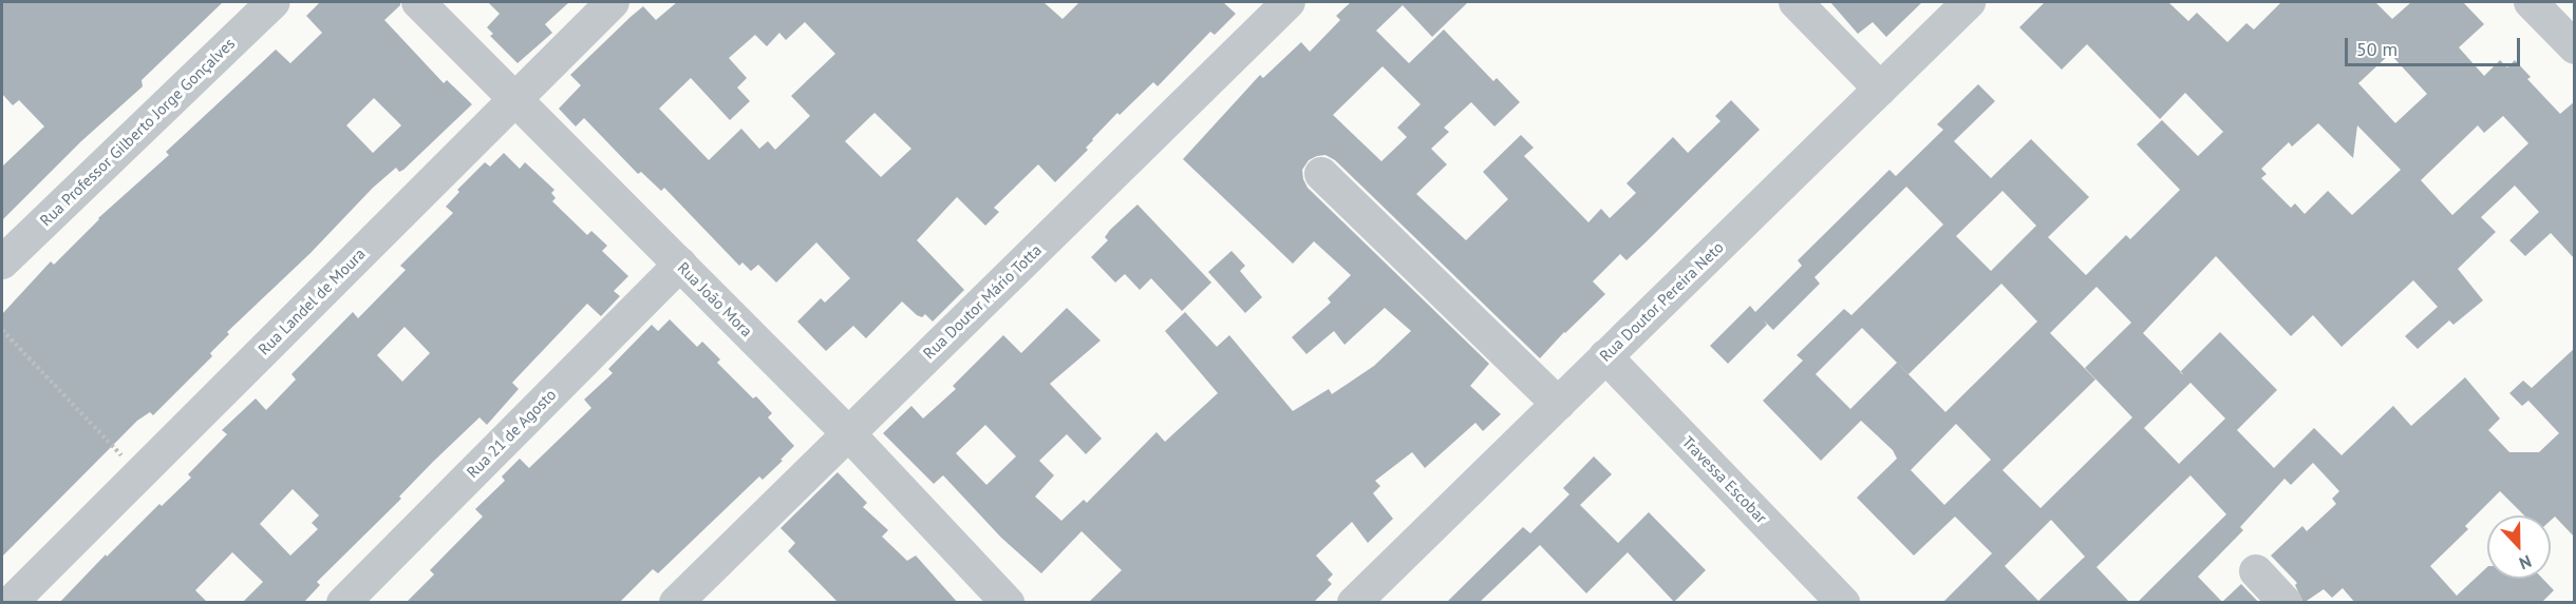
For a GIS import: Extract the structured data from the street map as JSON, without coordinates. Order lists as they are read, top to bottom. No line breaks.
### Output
{"streets":{"street":["Rua Professor Gilberto Jorge Gonçalves","Rua João Mora","Rua Landel de Moura","Rua Doutor Mário Totta","Rua Doutor Pereira Neto","Rua 21 de Agosto","Travessa Escobar"]},"crossings":[["Rua João Mora","Rua Landel de Moura"],["Rua João Mora","Rua Doutor Mário Totta"],["Rua João Mora","Rua 21 de Agosto"],["Rua Doutor Pereira Neto","Travessa Escobar"]],"scale_bar":"50 m","north":"bottom"}
